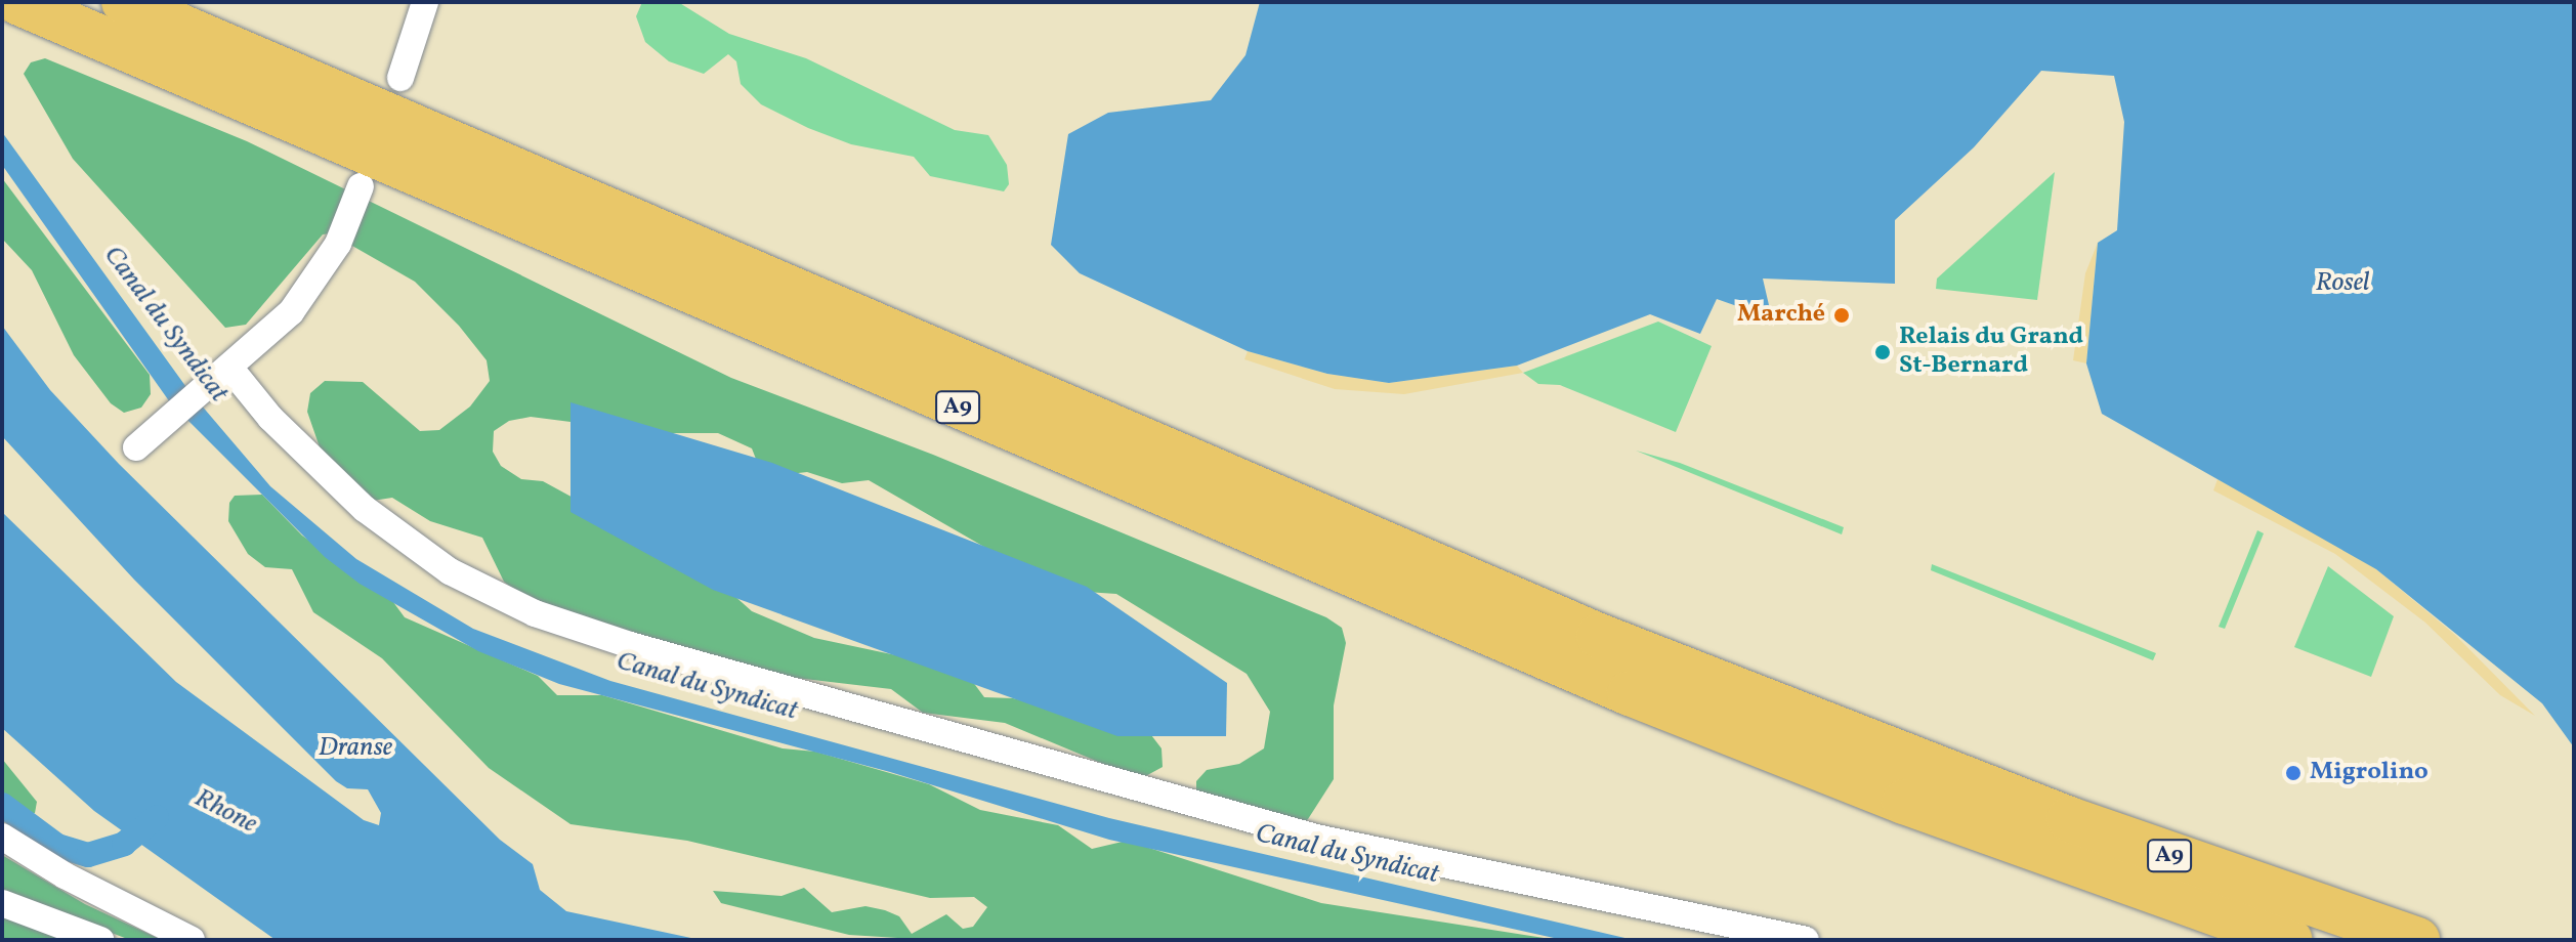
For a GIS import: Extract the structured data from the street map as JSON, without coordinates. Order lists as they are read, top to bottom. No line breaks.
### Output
{"streets":{"highway":["A9"]},"water":["Rosel","Canal du Syndicat","Dranse","Rhone"],"places":["Marché","Relais du Grand St-Bernard","Migrolino"]}
